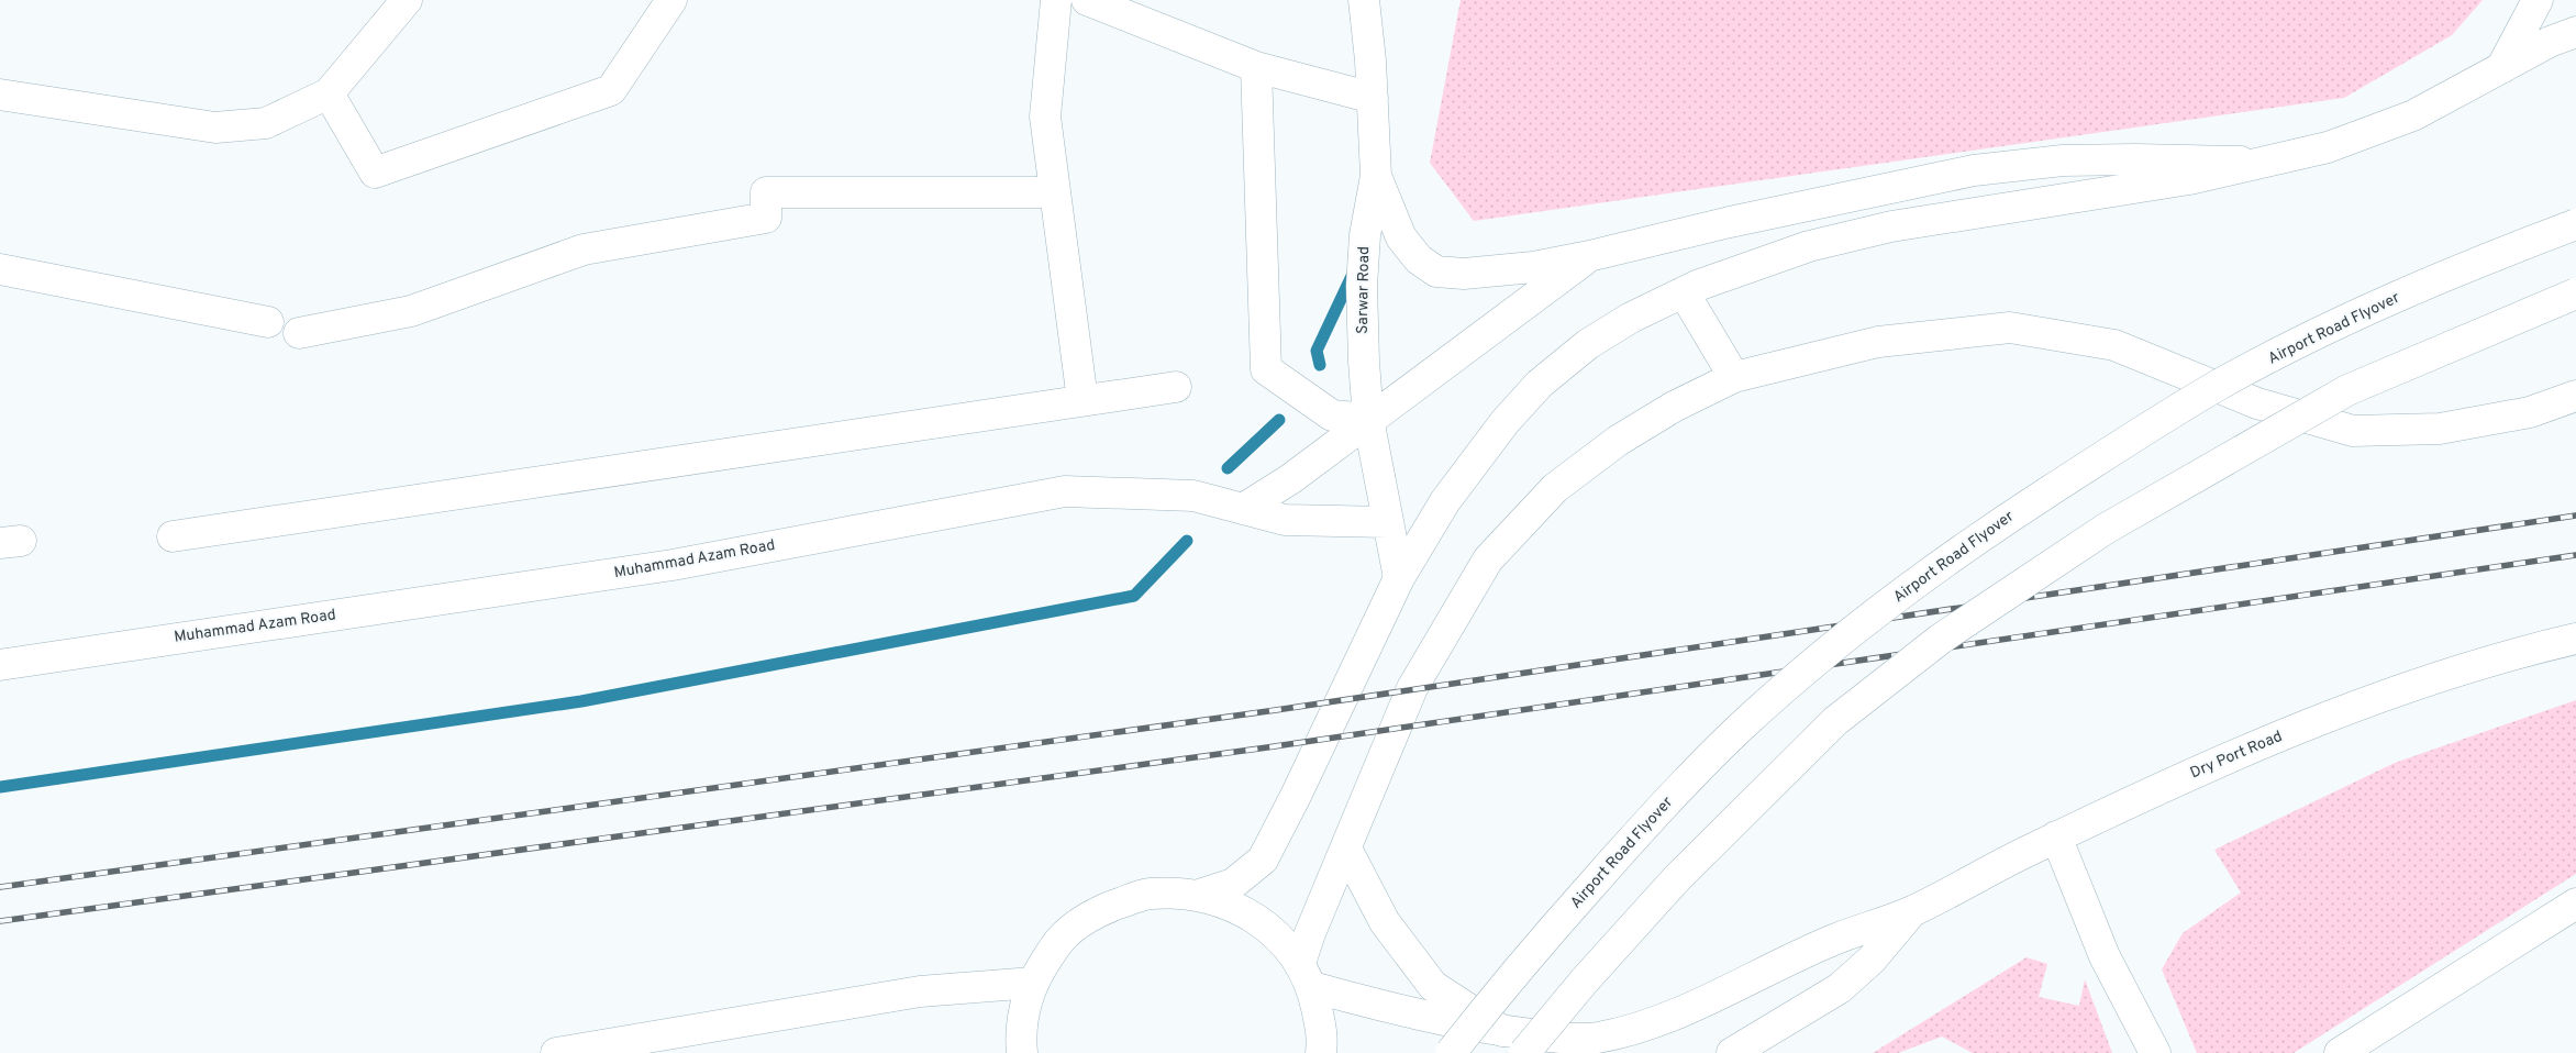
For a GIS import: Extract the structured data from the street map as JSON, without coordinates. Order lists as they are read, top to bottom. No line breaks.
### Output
{"streets":{"main road":["Sarwar Road","Airport Road Flyover","Muhammad Azam Road","Dry Port Road"]},"crossings":[["Sarwar Road","Muhammad Azam Road"]]}
